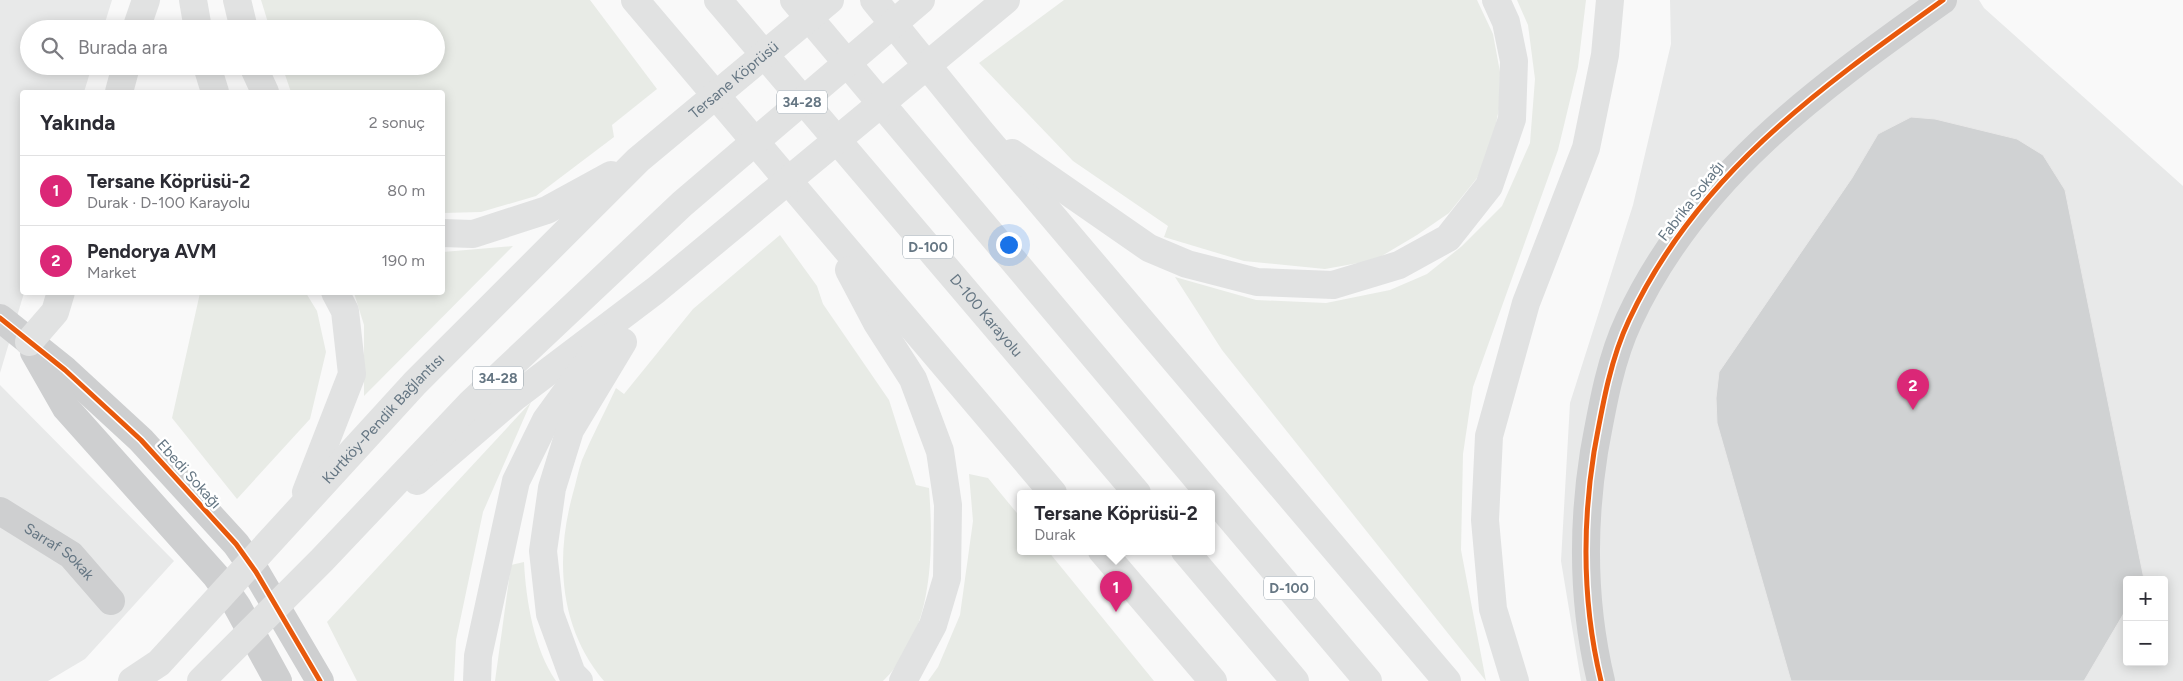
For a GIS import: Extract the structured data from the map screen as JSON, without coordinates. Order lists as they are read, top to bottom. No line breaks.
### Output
{"streets":{"highway":["Tersane Köprüsü","34-28","D-100","D-100 Karayolu","Kurtköy-Pendik Bağlantısı"],"street":["Fabrika Sokağı","Ebedi Sokağı","Sarraf Sokak"]},"crossings":[["Tersane Köprüsü","Kurtköy-Pendik Bağlantısı"]],"page":{"search":"Burada ara","heading":["Yakında","2 sonuç"],"list":[{"mark":"1","name":"Tersane Köprüsü-2","note":"Durak · D-100 Karayolu","value":"80 m"},{"mark":"2","name":"Pendorya AVM","note":"Market","value":"190 m"}],"pins":["2","1"],"popup":["Tersane Köprüsü-2","Durak"],"map_buttons":["+","−"]}}
